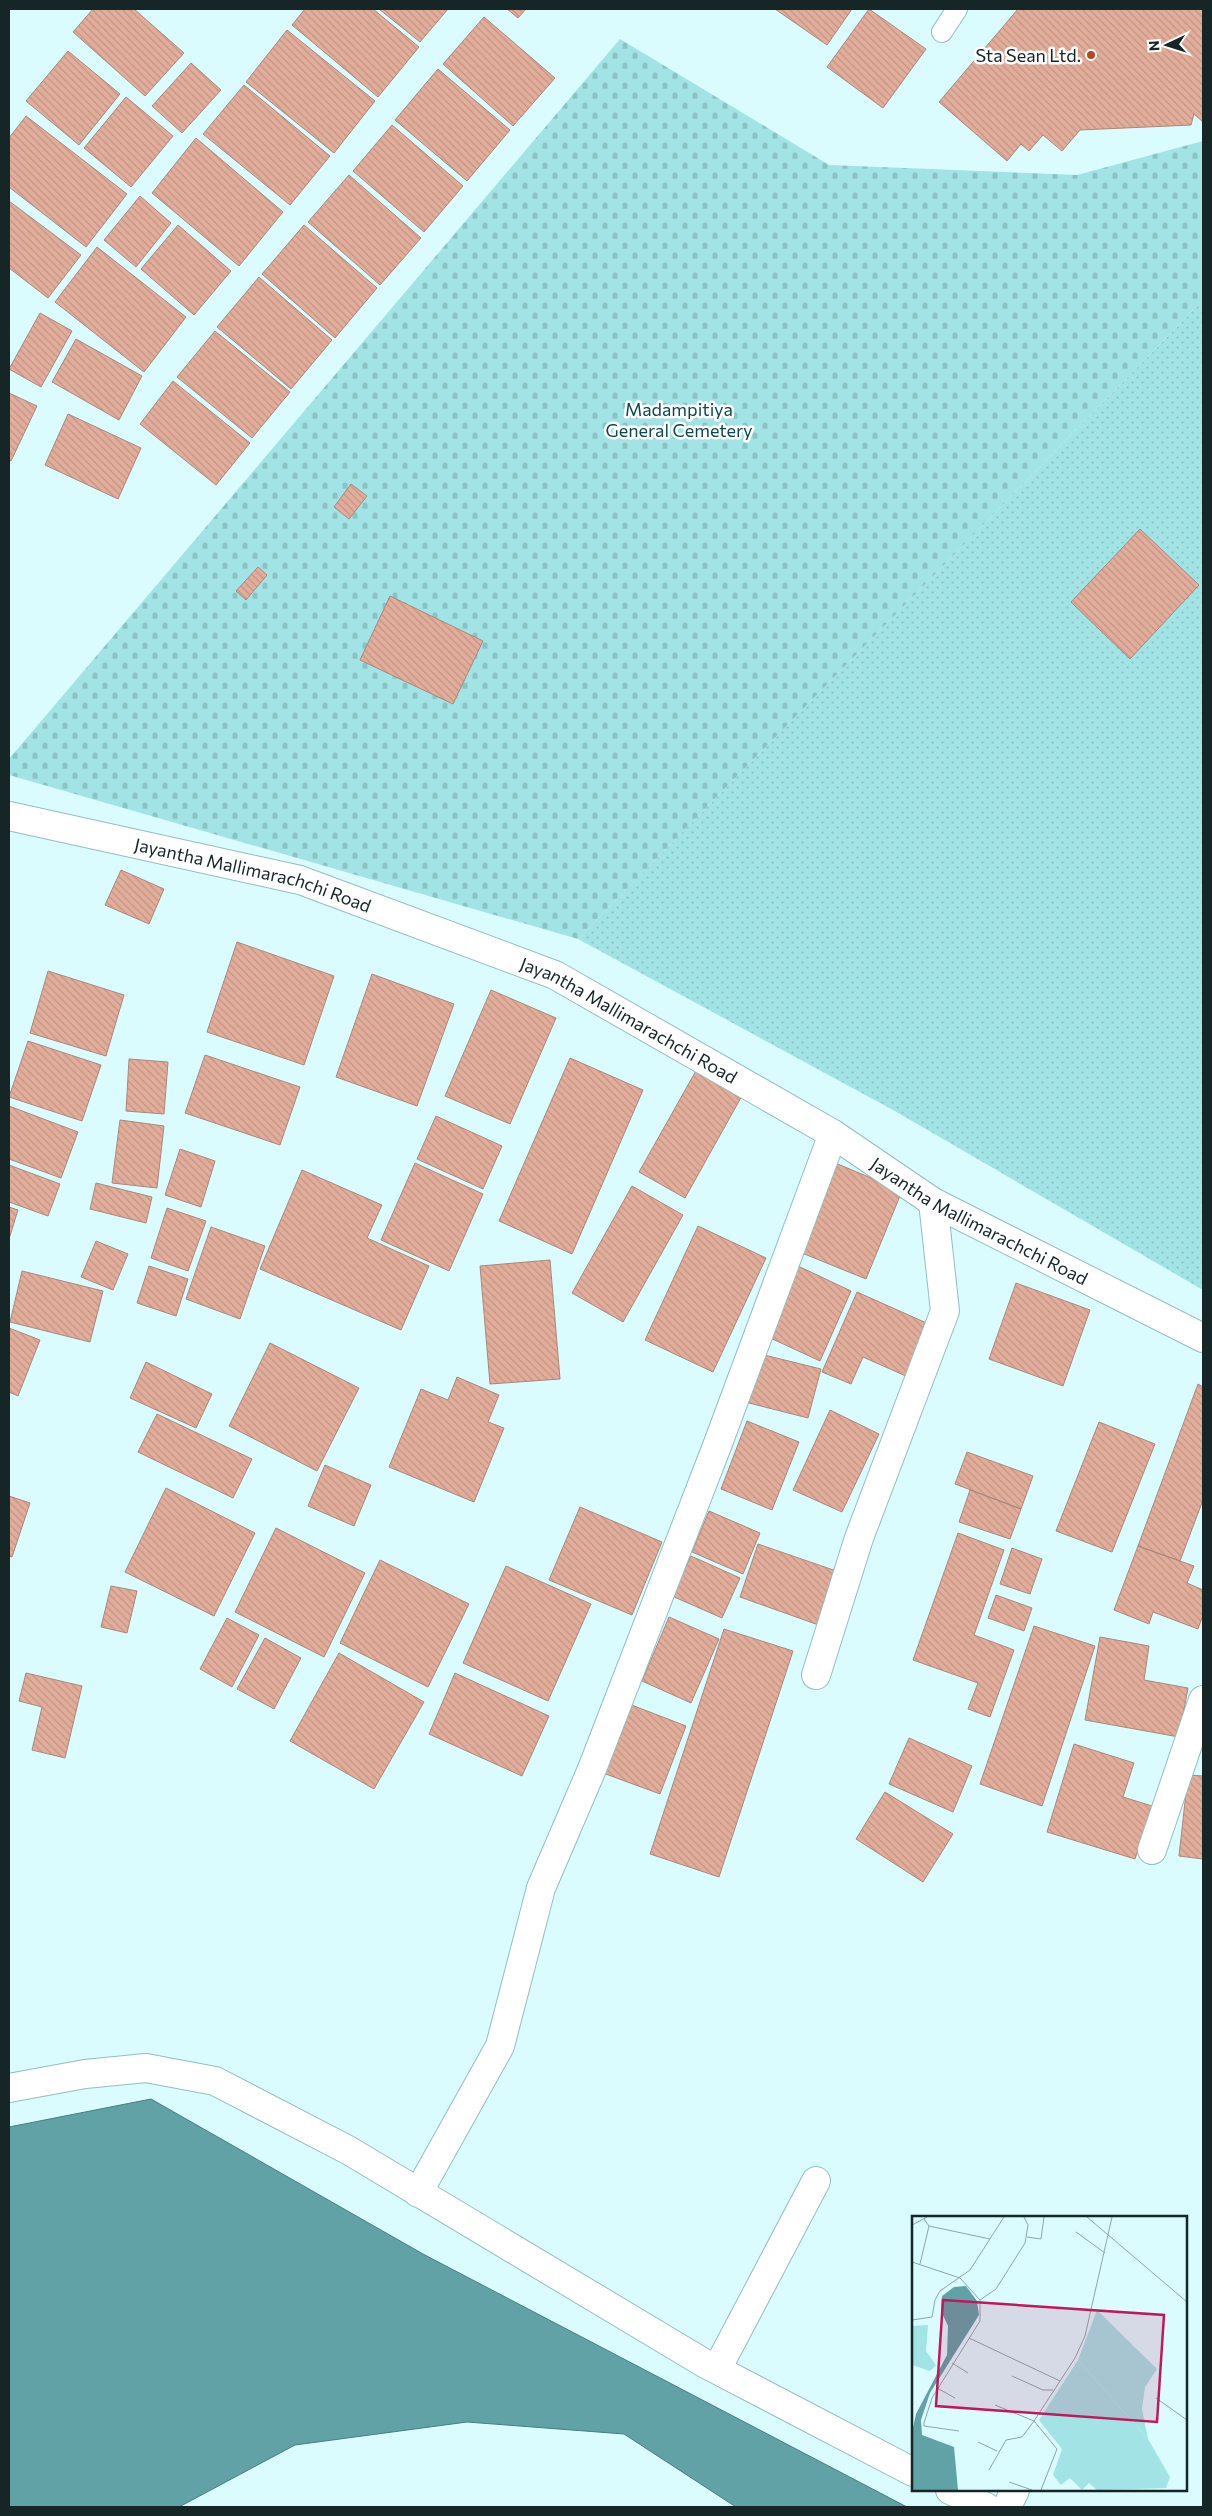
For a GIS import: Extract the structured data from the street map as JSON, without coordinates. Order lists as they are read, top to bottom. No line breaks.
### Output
{"streets":{"street":["Jayantha Mallimarachchi Road"]},"parks":["Madampitiya General Cemetery"],"places":["Sta Sean Ltd."],"north":"left"}
